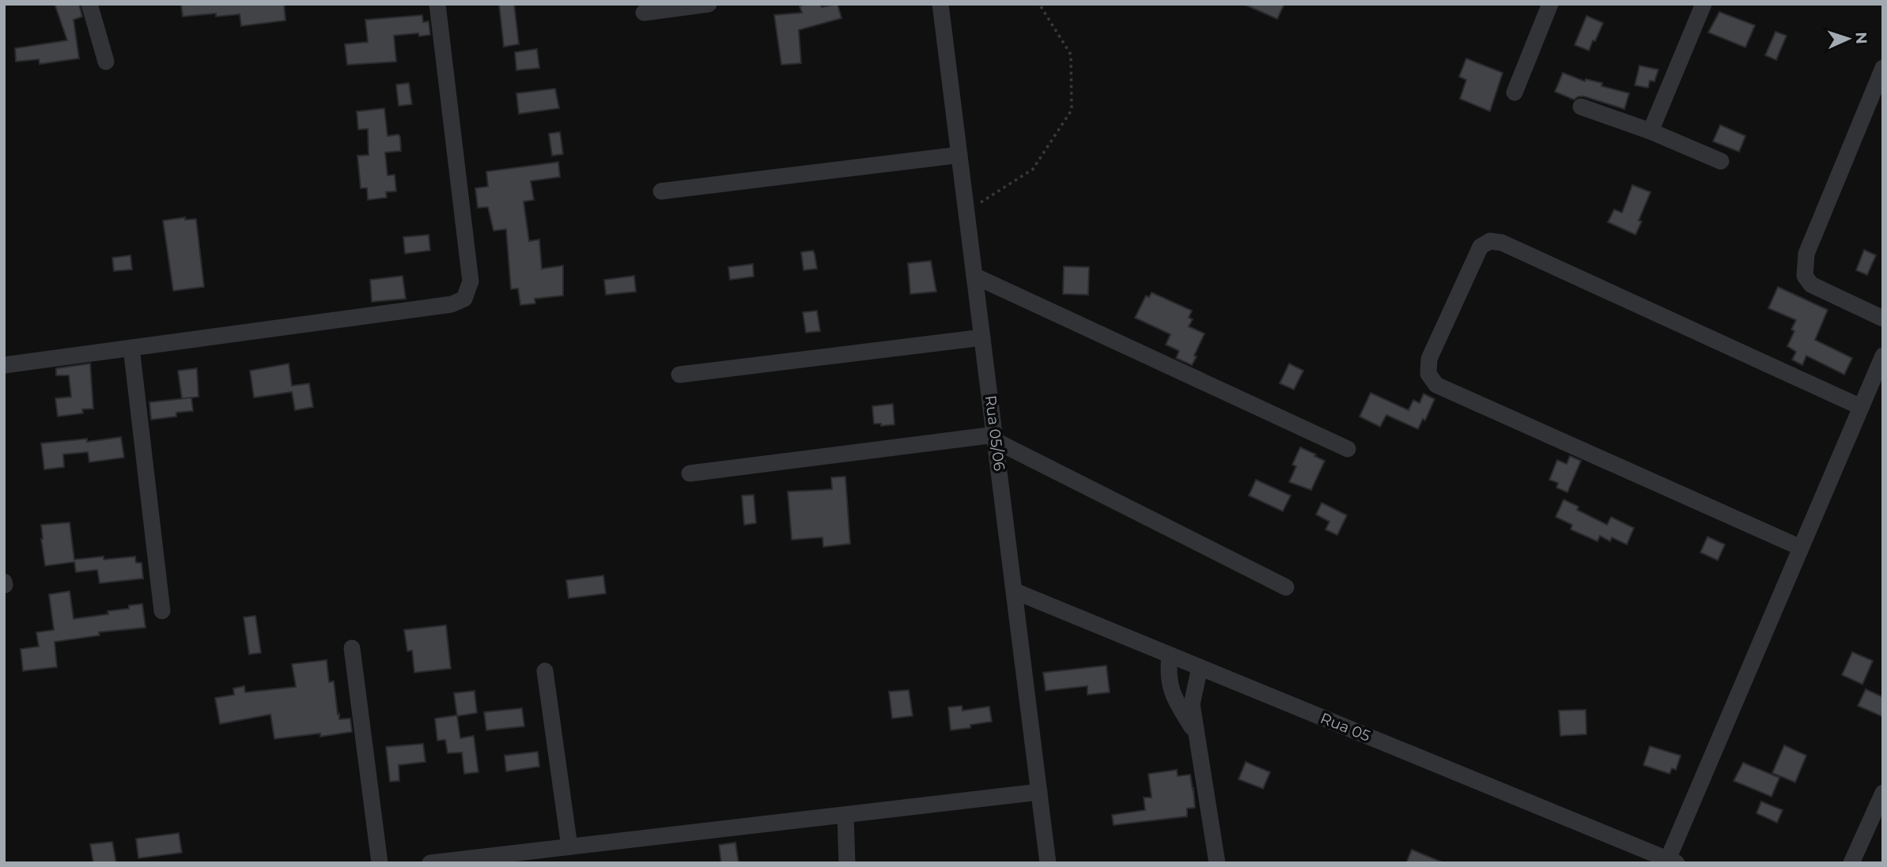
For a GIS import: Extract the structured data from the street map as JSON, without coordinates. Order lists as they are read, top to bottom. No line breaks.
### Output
{"streets":{"street":["Rua 05/06","Rua 05"]},"crossings":[["Rua 05/06","Rua 05"]],"north":"right"}
